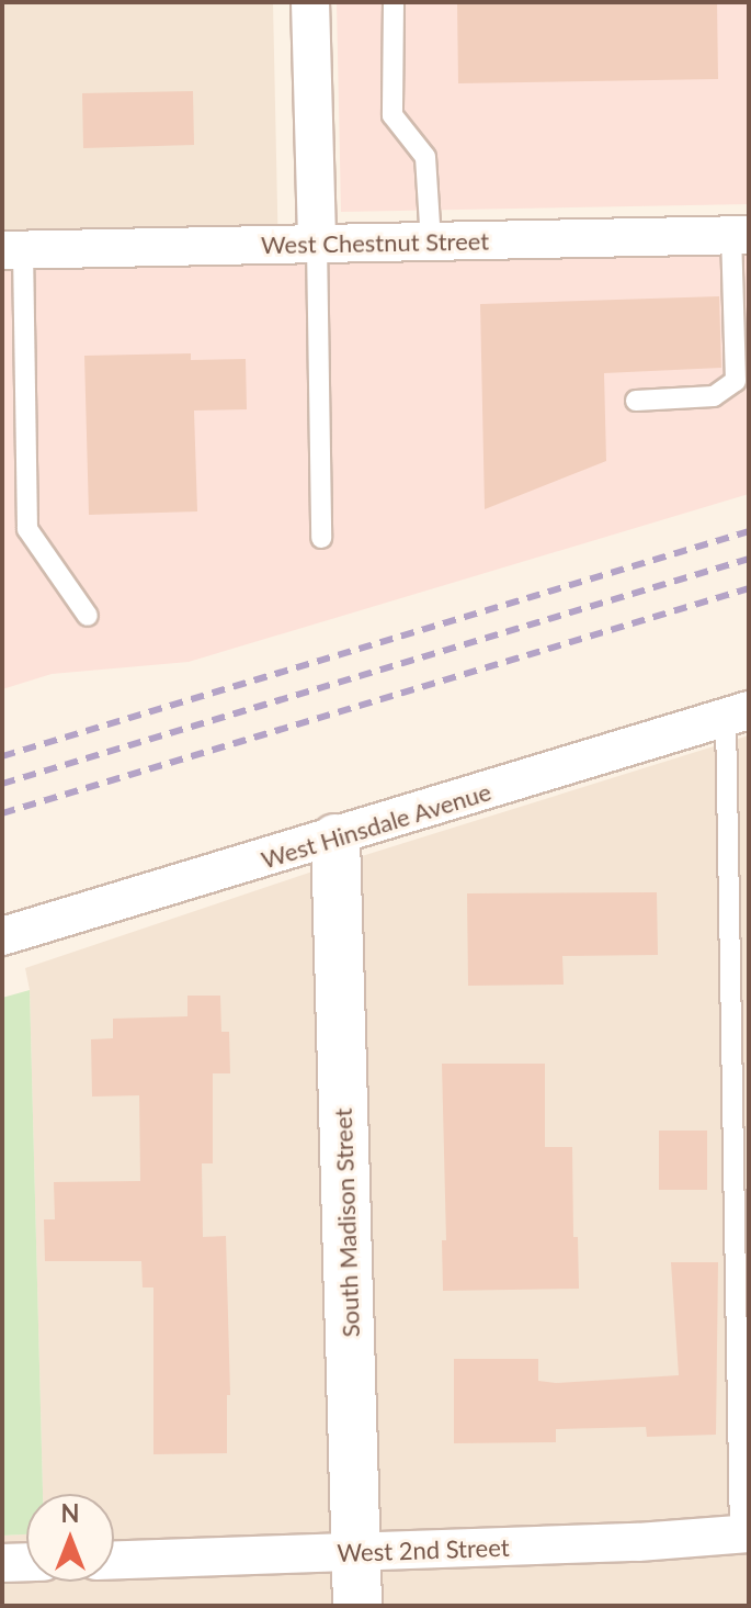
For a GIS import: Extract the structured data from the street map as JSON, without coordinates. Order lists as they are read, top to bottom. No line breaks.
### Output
{"streets":{"street":["West Chestnut Street","West Hinsdale Avenue","South Madison Street","West 2nd Street"]},"crossings":[["West Hinsdale Avenue","South Madison Street"],["South Madison Street","West 2nd Street"]],"north":"top"}
